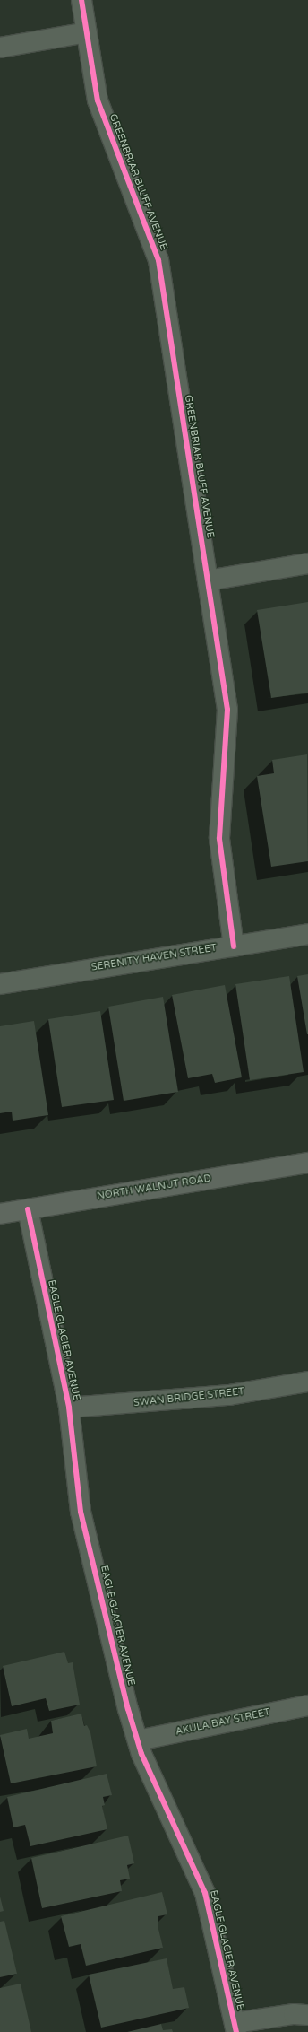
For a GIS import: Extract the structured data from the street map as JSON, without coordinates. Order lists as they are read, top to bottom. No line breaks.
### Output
{"streets":{"street":["GREENBRIAR BLUFF AVENUE","SERENITY HAVEN STREET","NORTH WALNUT ROAD","EAGLE GLACIER AVENUE","SWAN BRIDGE STREET","AKULA BAY STREET"]},"crossings":[["GREENBRIAR BLUFF AVENUE","SERENITY HAVEN STREET"],["NORTH WALNUT ROAD","EAGLE GLACIER AVENUE"],["EAGLE GLACIER AVENUE","SWAN BRIDGE STREET"],["EAGLE GLACIER AVENUE","AKULA BAY STREET"]]}
